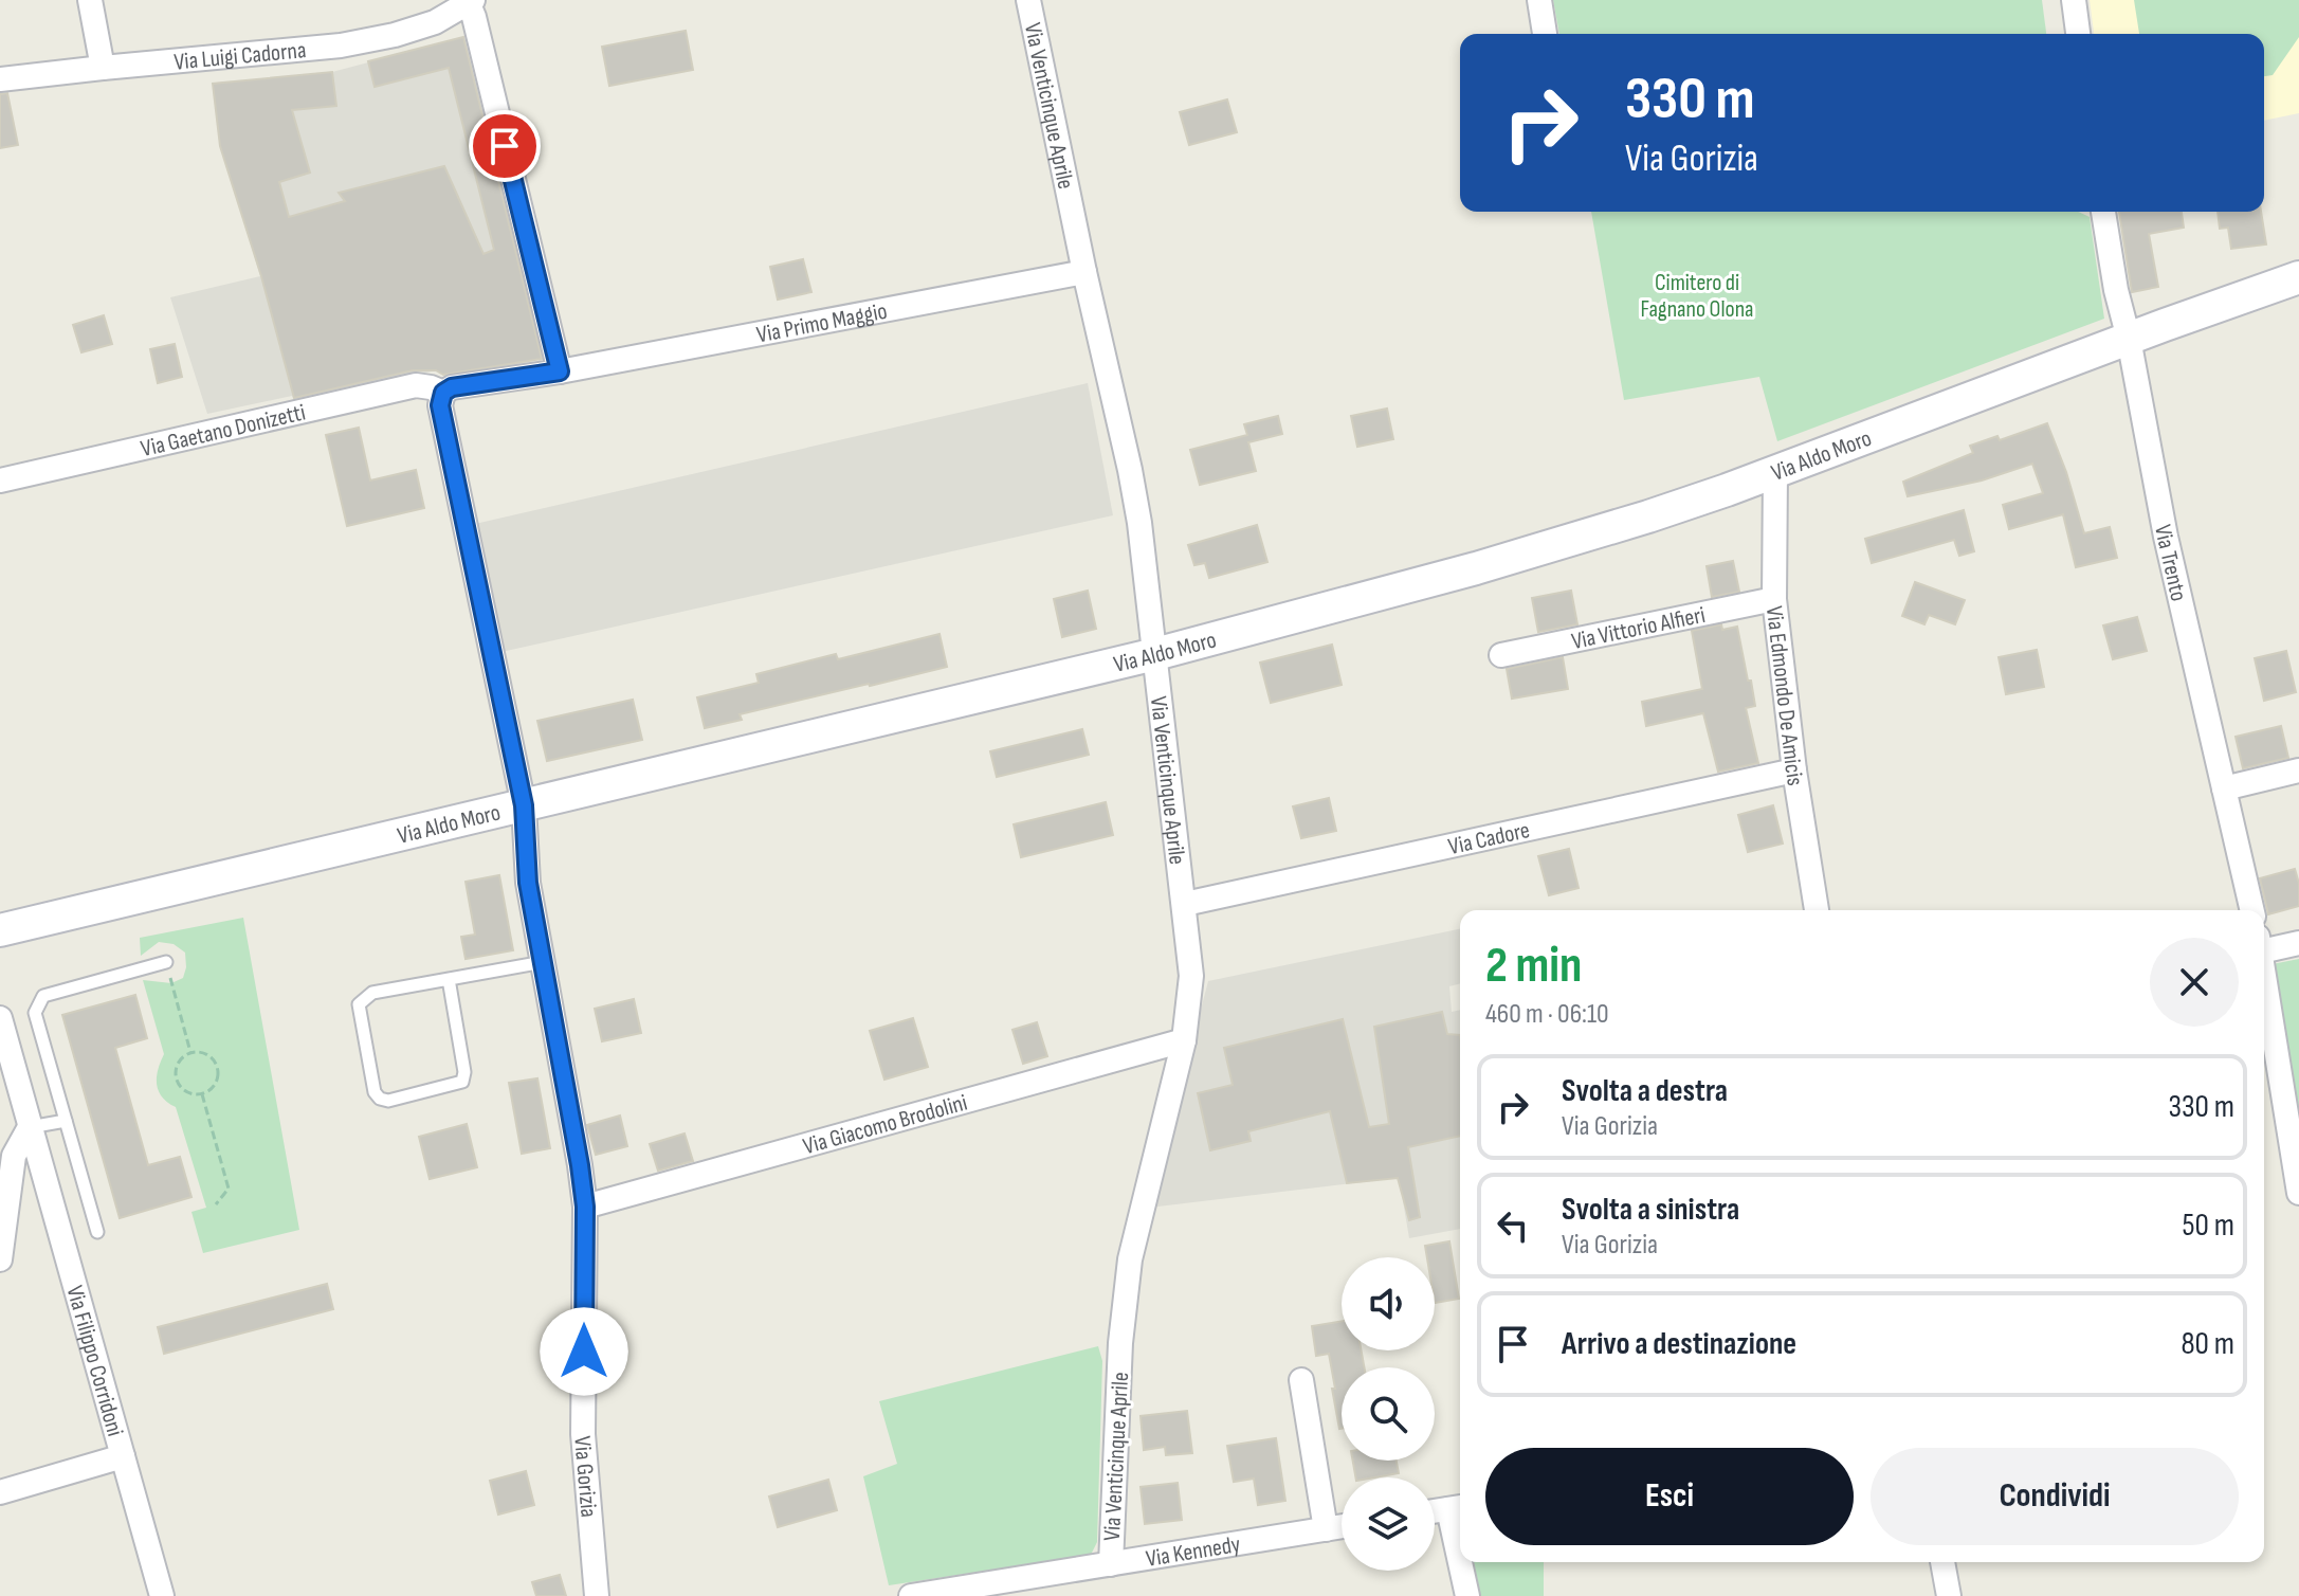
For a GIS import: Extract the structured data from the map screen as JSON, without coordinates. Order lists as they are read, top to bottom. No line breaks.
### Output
{"streets":{"main road":["Via Aldo Moro"],"street":["Via Luigi Cadorna","Via Venticinque Aprile","Via Primo Maggio","Via Gaetano Donizetti","Via Trento","Via Vittorio Alfieri","Via Edmondo De Amicis","Via Cadore","Via Giacomo Brodolini","Via Filippo Corridoni","Via Gorizia","Via Kennedy"]},"crossings":[["Via Venticinque Aprile","Via Primo Maggio"],["Via Venticinque Aprile","Via Aldo Moro"],["Via Venticinque Aprile","Via Cadore"],["Via Venticinque Aprile","Via Giacomo Brodolini"],["Via Venticinque Aprile","Via Kennedy"],["Via Gaetano Donizetti","Via Gorizia"],["Via Aldo Moro","Via Trento"],["Via Aldo Moro","Via Edmondo De Amicis"],["Via Aldo Moro","Via Gorizia"],["Via Vittorio Alfieri","Via Edmondo De Amicis"],["Via Edmondo De Amicis","Via Cadore"],["Via Giacomo Brodolini","Via Gorizia"]],"parks":["Cimitero di Fagnano Olona"],"page":{"turn":["330 m","Via Gorizia"],"heading":["2 min","460 m · 06:10"],"list":[{"name":"Svolta a destra","note":"Via Gorizia","value":"330 m"},{"name":"Svolta a sinistra","note":"Via Gorizia","value":"50 m"},{"name":"Arrivo a destinazione","value":"80 m"}],"buttons":["Esci","Condividi"]}}
